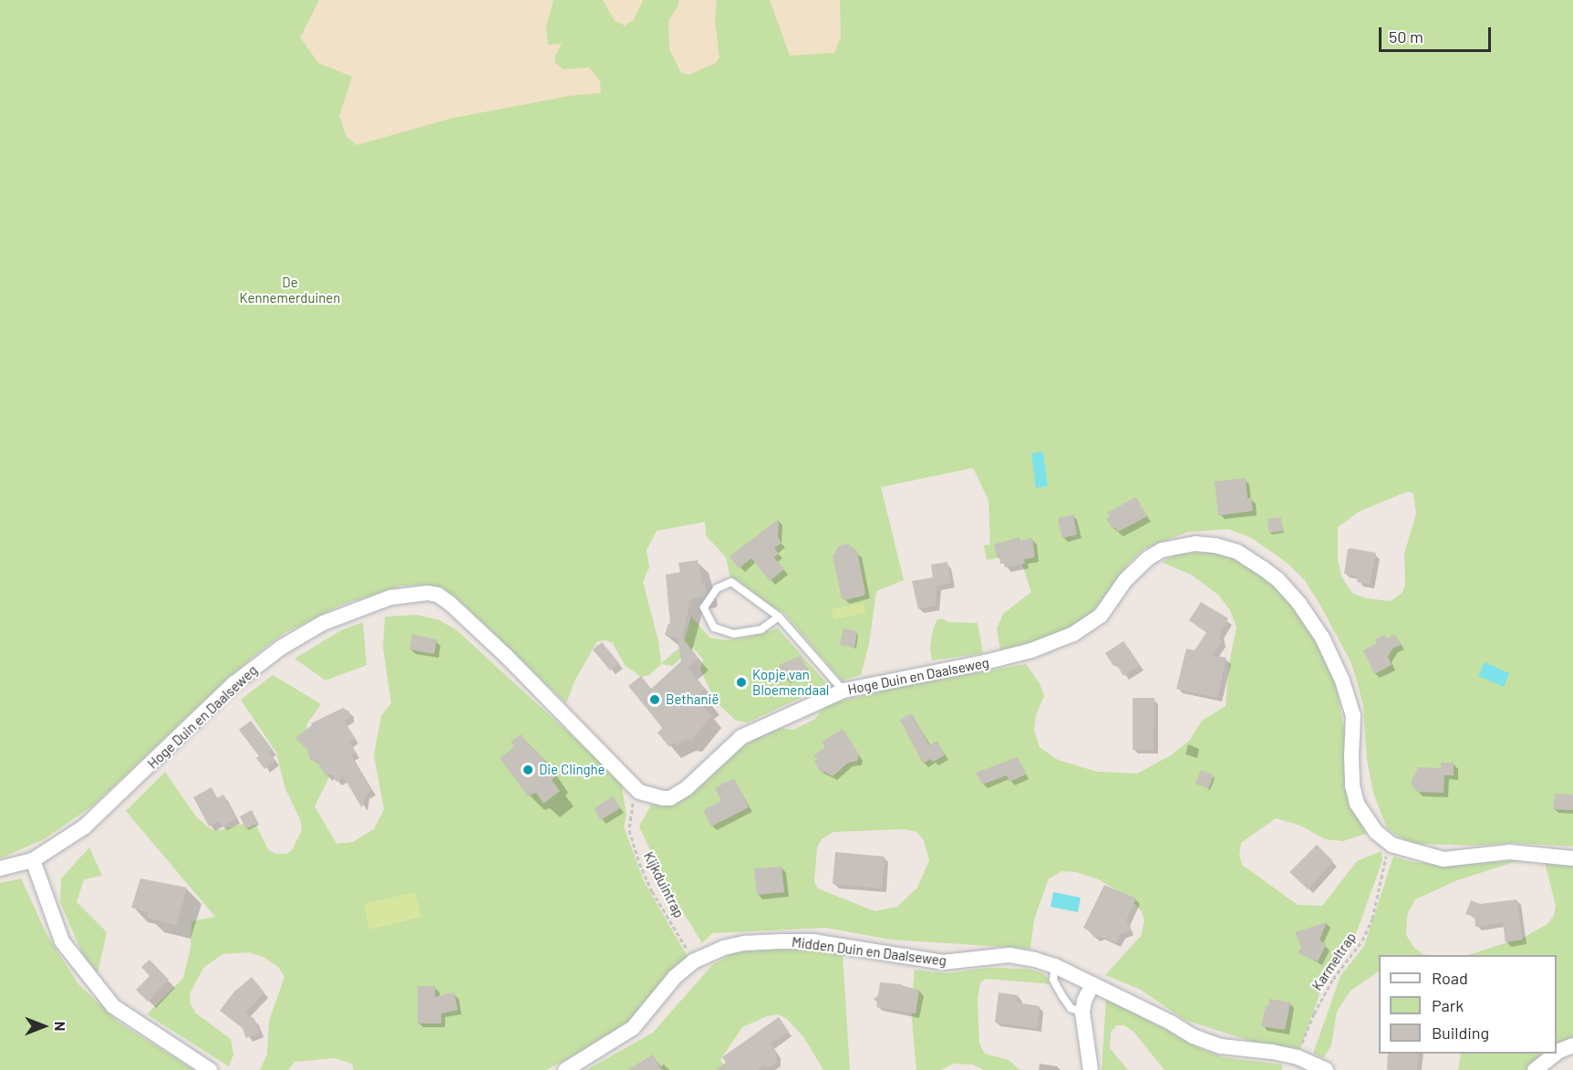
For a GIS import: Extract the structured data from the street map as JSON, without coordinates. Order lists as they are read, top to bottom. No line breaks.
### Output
{"streets":{"street":["Hoge Duin en Daalseweg","Midden Duin en Daalseweg"],"path":["Kijkduintrap","Karmeltrap"]},"crossings":[["Hoge Duin en Daalseweg","Kijkduintrap"],["Hoge Duin en Daalseweg","Karmeltrap"],["Midden Duin en Daalseweg","Karmeltrap"]],"parks":["De Kennemerduinen"],"places":["Kopje van Bloemendaal","Bethanië","Die Clinghe"],"legend":["Road","Park","Building"],"scale_bar":"50 m","north":"right"}
